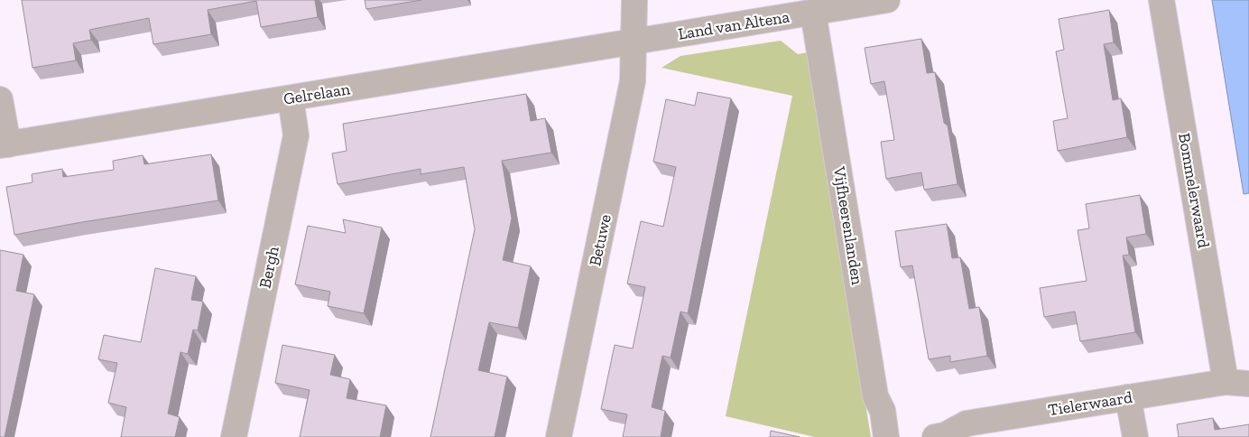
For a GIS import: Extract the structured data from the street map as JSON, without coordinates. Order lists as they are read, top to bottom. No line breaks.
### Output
{"streets":{"street":["Land van Altena","Gelrelaan","Bommelerwaard","Vijfheerenlanden","Betuwe","Bergh","Tielerwaard"]},"crossings":[["Land van Altena","Gelrelaan"],["Land van Altena","Vijfheerenlanden"],["Land van Altena","Betuwe"],["Gelrelaan","Betuwe"],["Gelrelaan","Bergh"],["Bommelerwaard","Tielerwaard"]]}
